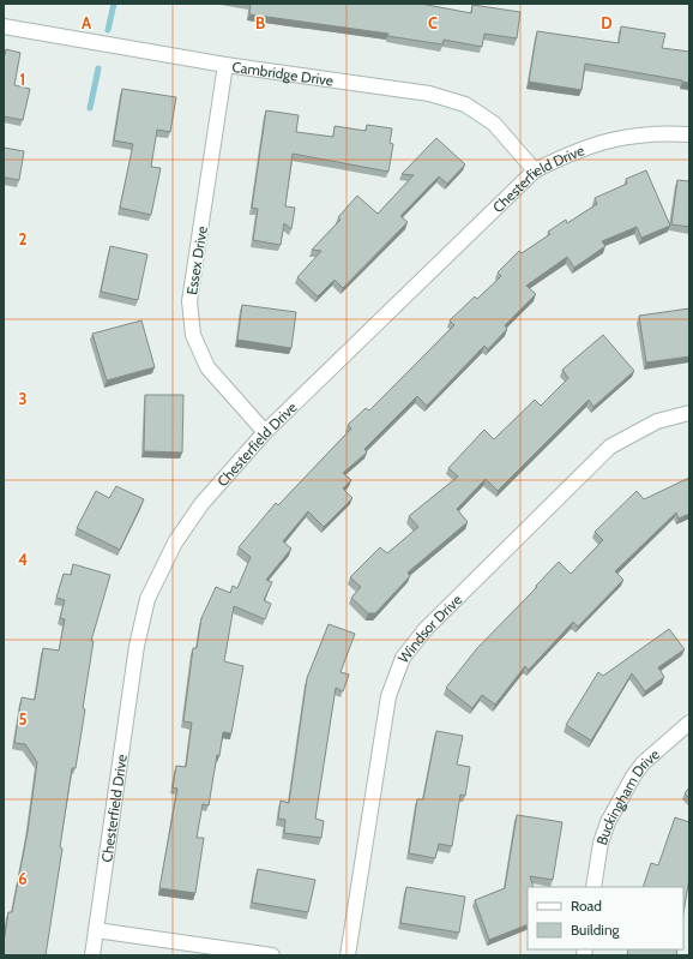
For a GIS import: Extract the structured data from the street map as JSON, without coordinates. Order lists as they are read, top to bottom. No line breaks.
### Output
{"streets":{"street":["Cambridge Drive","Chesterfield Drive","Essex Drive","Windsor Drive","Buckingham Drive"]},"crossings":[["Cambridge Drive","Chesterfield Drive"],["Cambridge Drive","Essex Drive"],["Chesterfield Drive","Essex Drive"]],"legend":["Road","Building"],"grid":{"columns":["A","B","C","D"],"rows":["1","2","3","4","5","6"]}}
